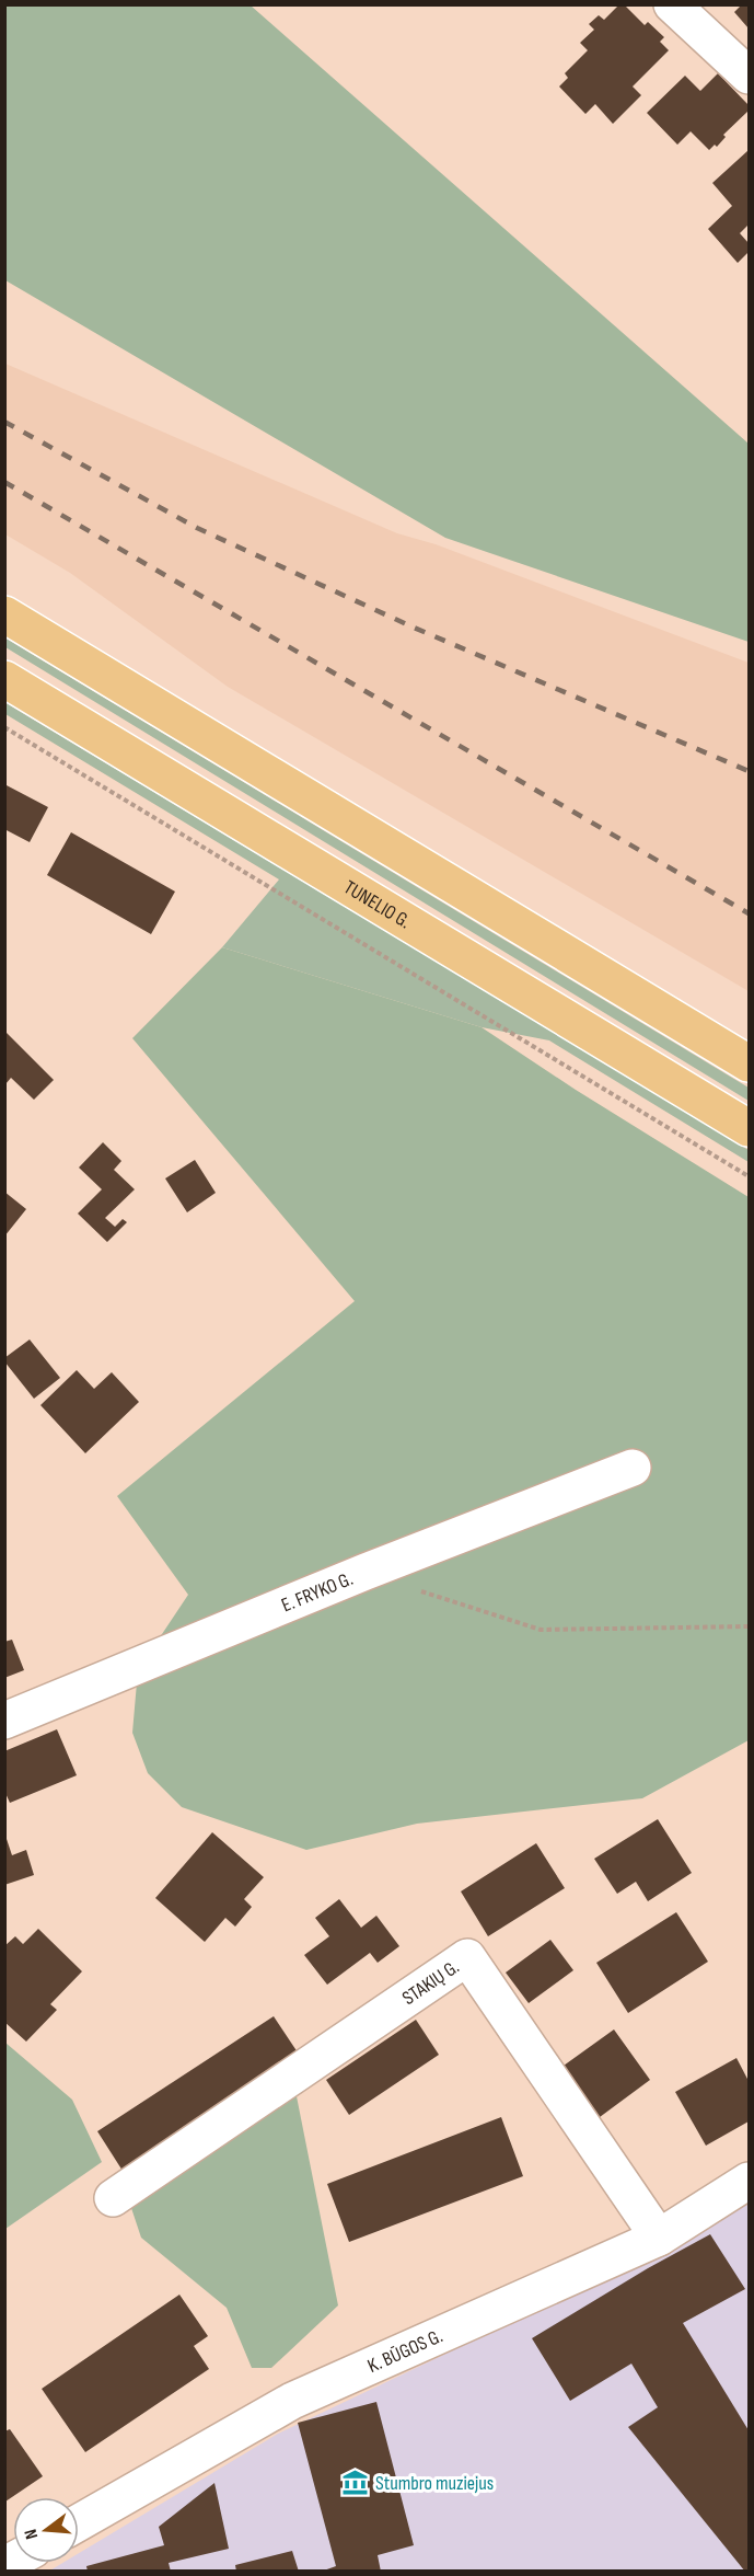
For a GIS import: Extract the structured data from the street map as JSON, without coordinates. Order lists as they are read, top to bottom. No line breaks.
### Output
{"streets":{"main road":["TUNELIO G."],"street":["E. FRYKO G.","STAKIŲ G.","K. BŪGOS G."]},"crossings":[["STAKIŲ G.","K. BŪGOS G."]],"places":{"museum":["Stumbro muziejus"]},"north":"left"}
